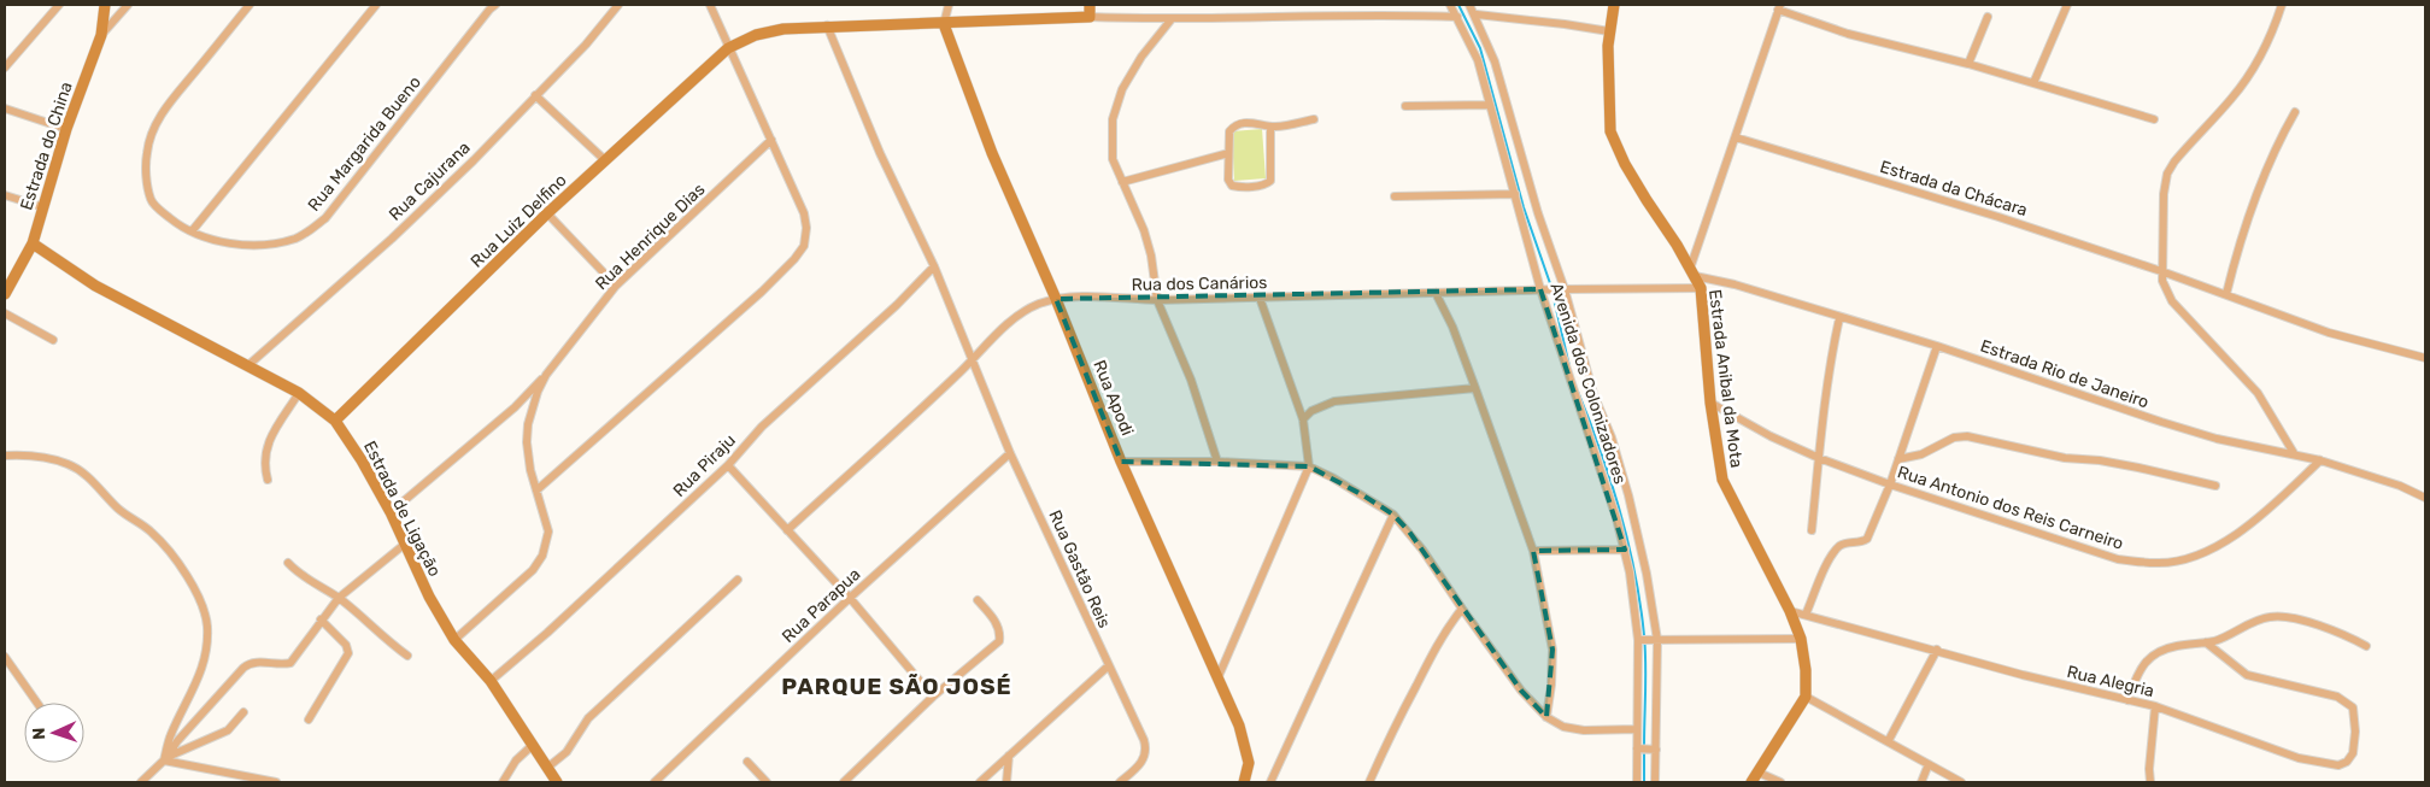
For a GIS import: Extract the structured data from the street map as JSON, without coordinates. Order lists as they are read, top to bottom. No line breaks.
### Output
{"streets":{"street":["Rua Margarida Bueno","Estrada do China","Rua Cajurana","Estrada da Chácara","Rua Luiz Delfino","Rua Henrique Dias","Rua dos Canários","Estrada Rio de Janeiro","Estrada Anibal da Mota","Avenida dos Colonizadores","Rua Apodi","Rua Piraju","Rua Antonio dos Reis Carneiro","Estrada de Ligação","Rua Gastão Reis","Rua Parapua","Rua Alegria"]},"crossings":[["Estrada do China","Estrada de Ligação"],["Rua Cajurana","Estrada de Ligação"],["Rua Luiz Delfino","Rua Apodi"],["Rua Luiz Delfino","Estrada de Ligação"],["Rua Luiz Delfino","Rua Gastão Reis"],["Rua Henrique Dias","Estrada de Ligação"],["Rua dos Canários","Estrada Anibal da Mota"],["Rua dos Canários","Avenida dos Colonizadores"],["Rua dos Canários","Rua Apodi"],["Rua dos Canários","Rua Gastão Reis"],["Estrada Rio de Janeiro","Estrada Anibal da Mota"],["Estrada Rio de Janeiro","Rua Antonio dos Reis Carneiro"],["Estrada Anibal da Mota","Rua Antonio dos Reis Carneiro"],["Estrada Anibal da Mota","Rua Alegria"],["Rua Piraju","Estrada de Ligação"],["Rua Piraju","Rua Gastão Reis"],["Rua Gastão Reis","Rua Parapua"]],"districts":["PARQUE SÃO JOSÉ"],"north":"left"}
